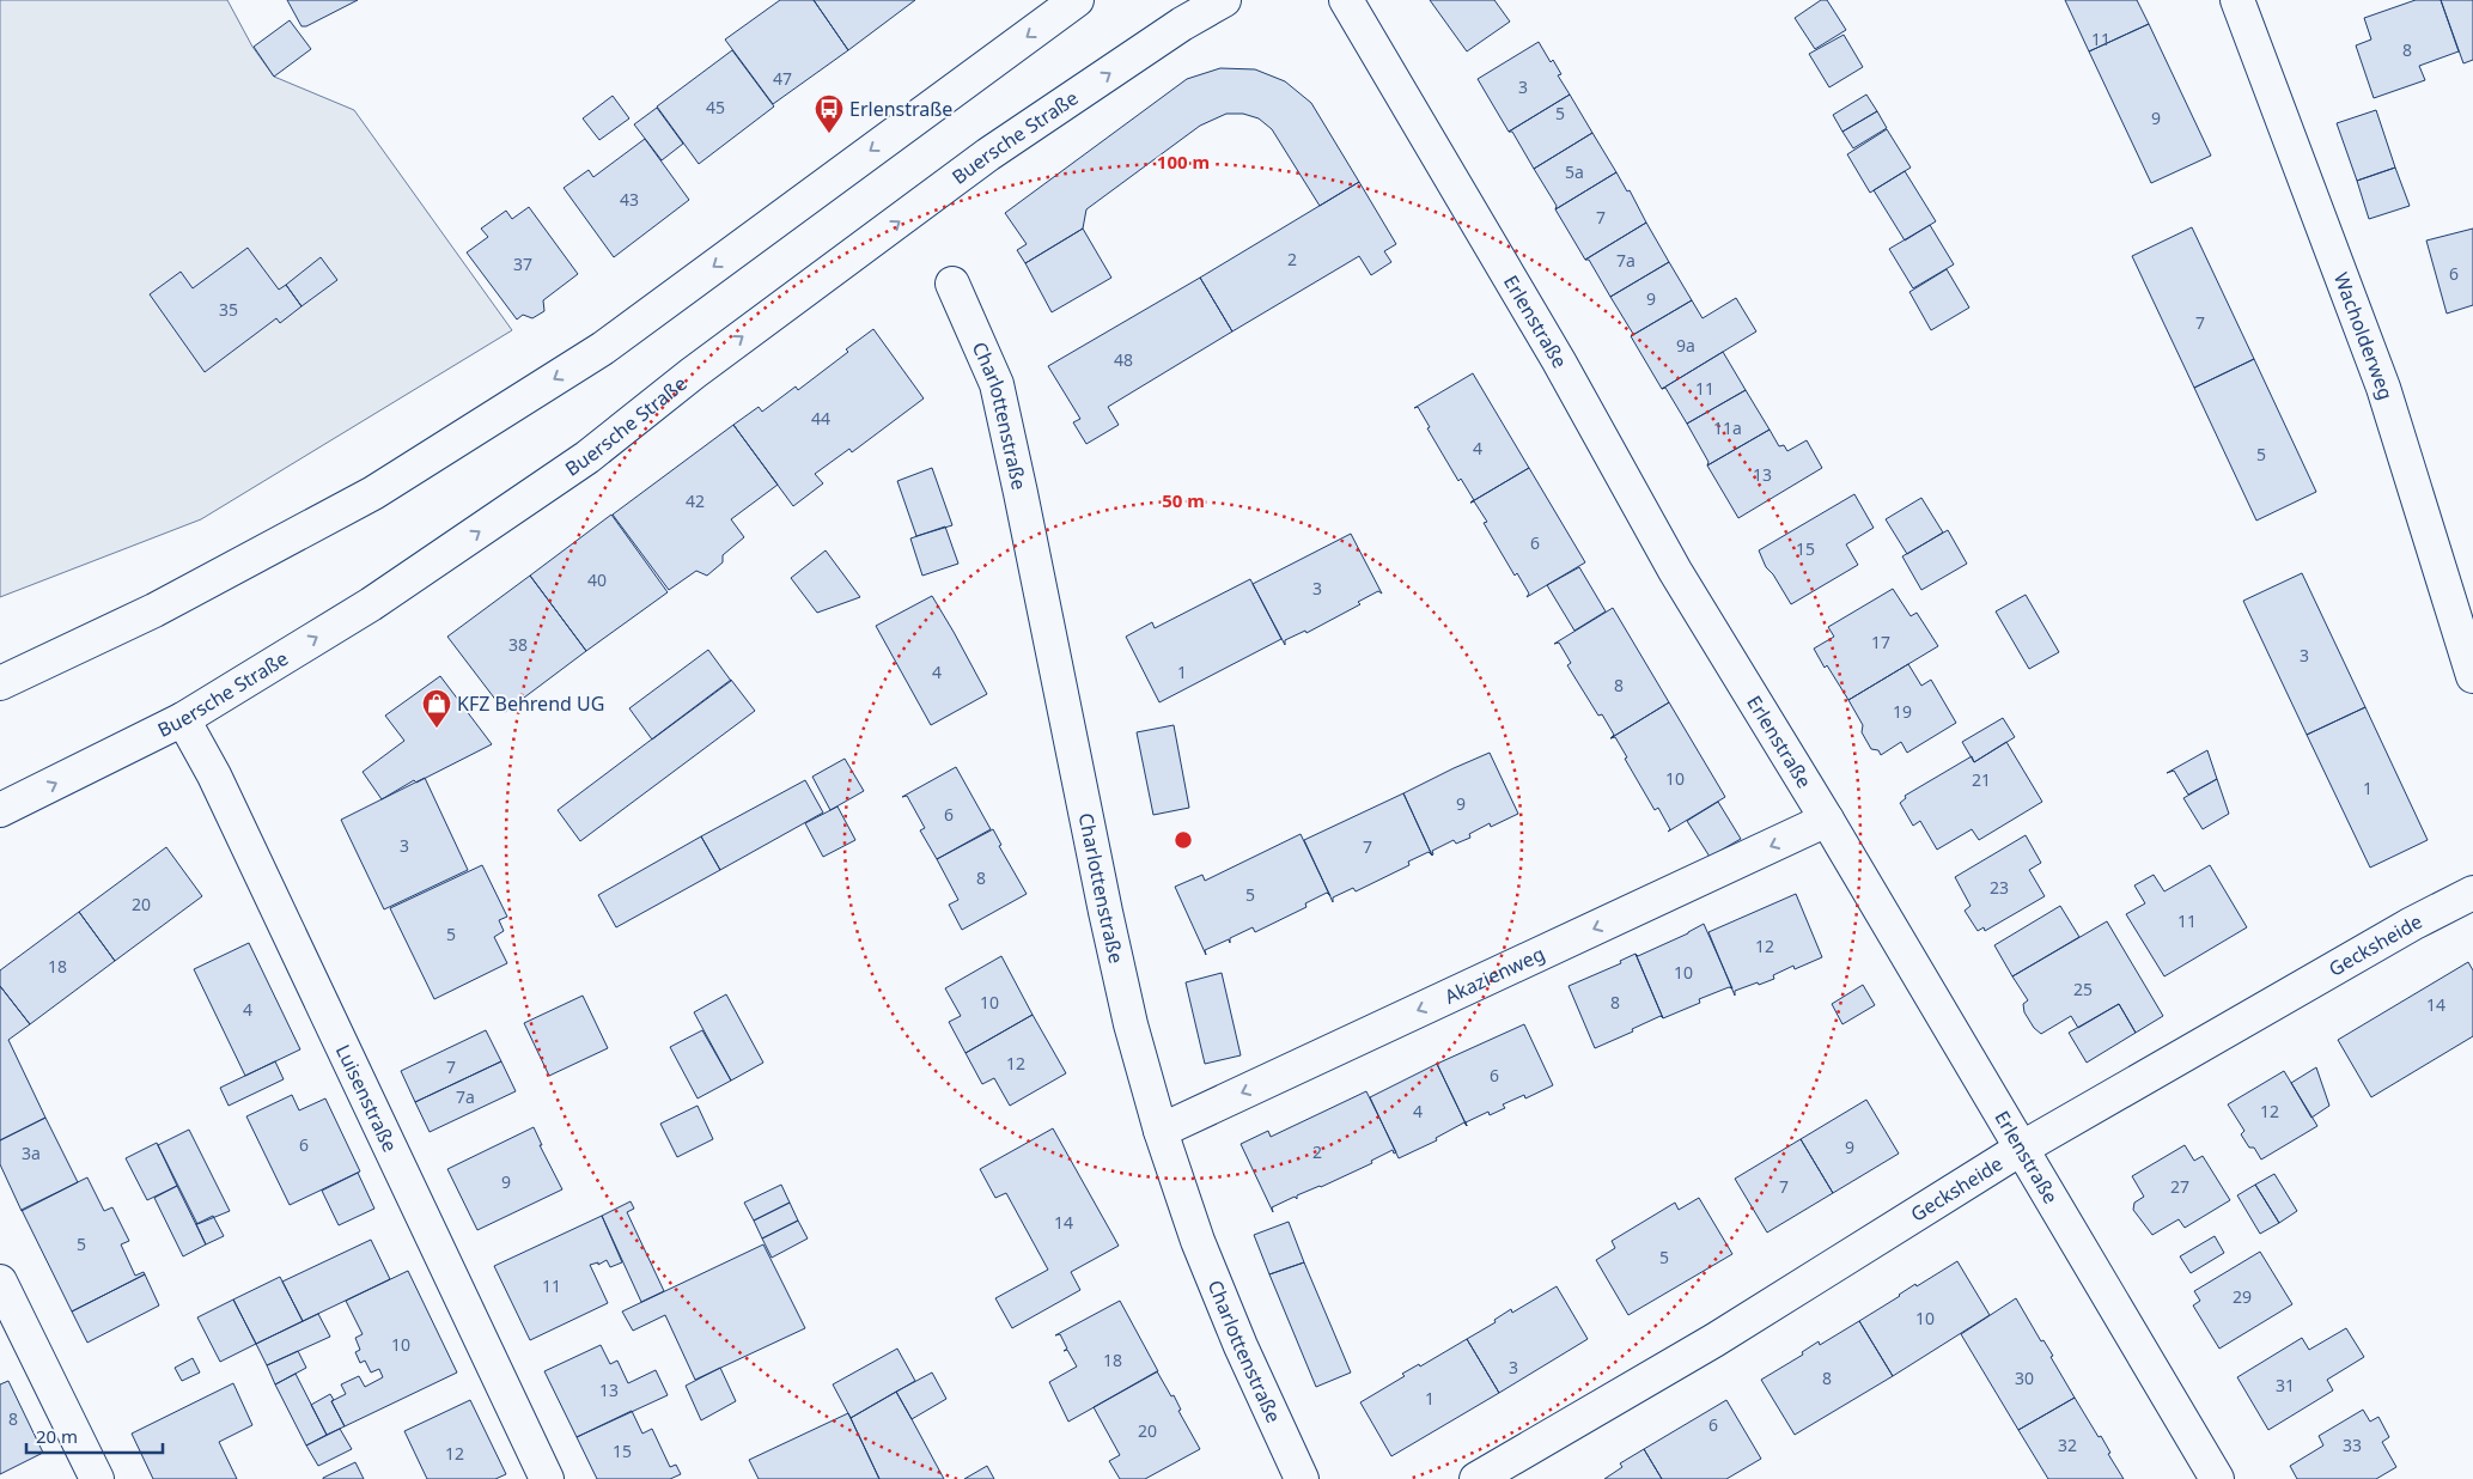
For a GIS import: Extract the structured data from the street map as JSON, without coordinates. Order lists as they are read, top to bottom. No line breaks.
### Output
{"streets":{"street":["Buersche Straße","Erlenstraße","Wacholderweg","Charlottenstraße","Gecksheide","Akazienweg","Luisenstraße"]},"crossings":[["Buersche Straße","Luisenstraße"],["Erlenstraße","Gecksheide"],["Erlenstraße","Akazienweg"],["Charlottenstraße","Akazienweg"]],"one_way":["Akazienweg"],"places":{"bus stop":["Erlenstraße"],"shop":["KFZ Behrend UG"]},"house_numbers":["11","8","47","3","45","5","9","5a","43","7","2","7a","37","6","9","35","7","9a","48","11","44","11a","4","5","13","42","6","15","40","3","17","38","3","4","1","8","19","10","21","1","9","6","3","7","8","23","5","20","11","5","12","18","10","25","10","8","14","4","12","7","6","7a","4","12","6","9","2","3a","9","7","27","14","5","5","11","29","10","10","18","3","8","30","31","13","1","8","6","20","32","33","15","12"],"scale_bar":"20 m","rings":["100 m","50 m"]}
